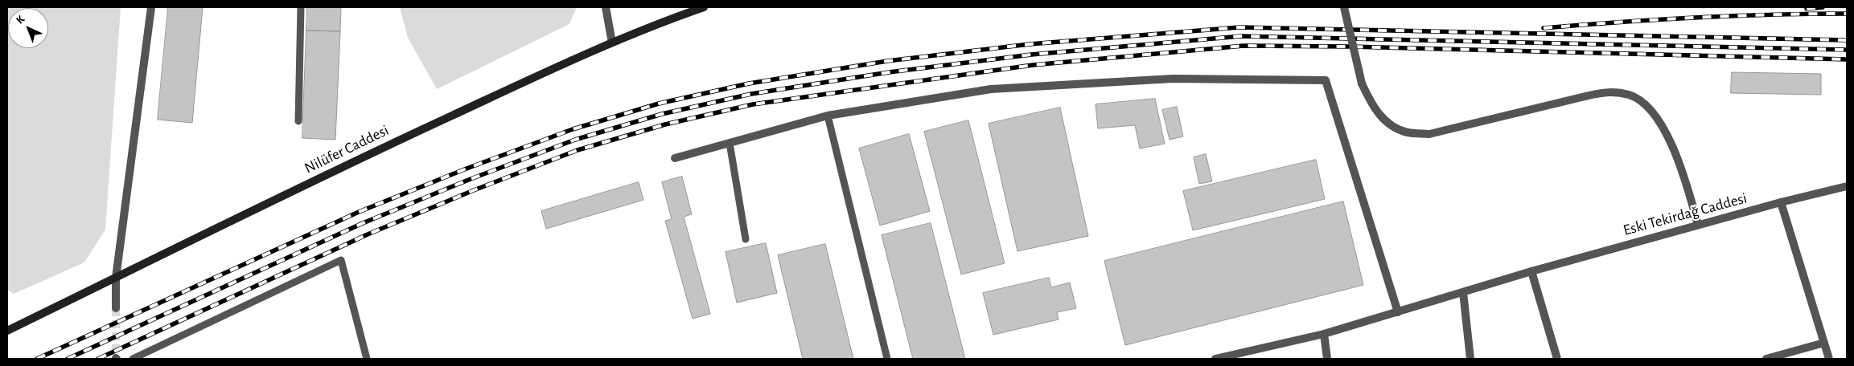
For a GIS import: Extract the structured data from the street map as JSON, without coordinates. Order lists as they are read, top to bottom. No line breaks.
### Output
{"streets":{"main road":["Nilüfer Caddesi"],"street":["Eski Tekirdağ Caddesi"]},"north":"top left"}
